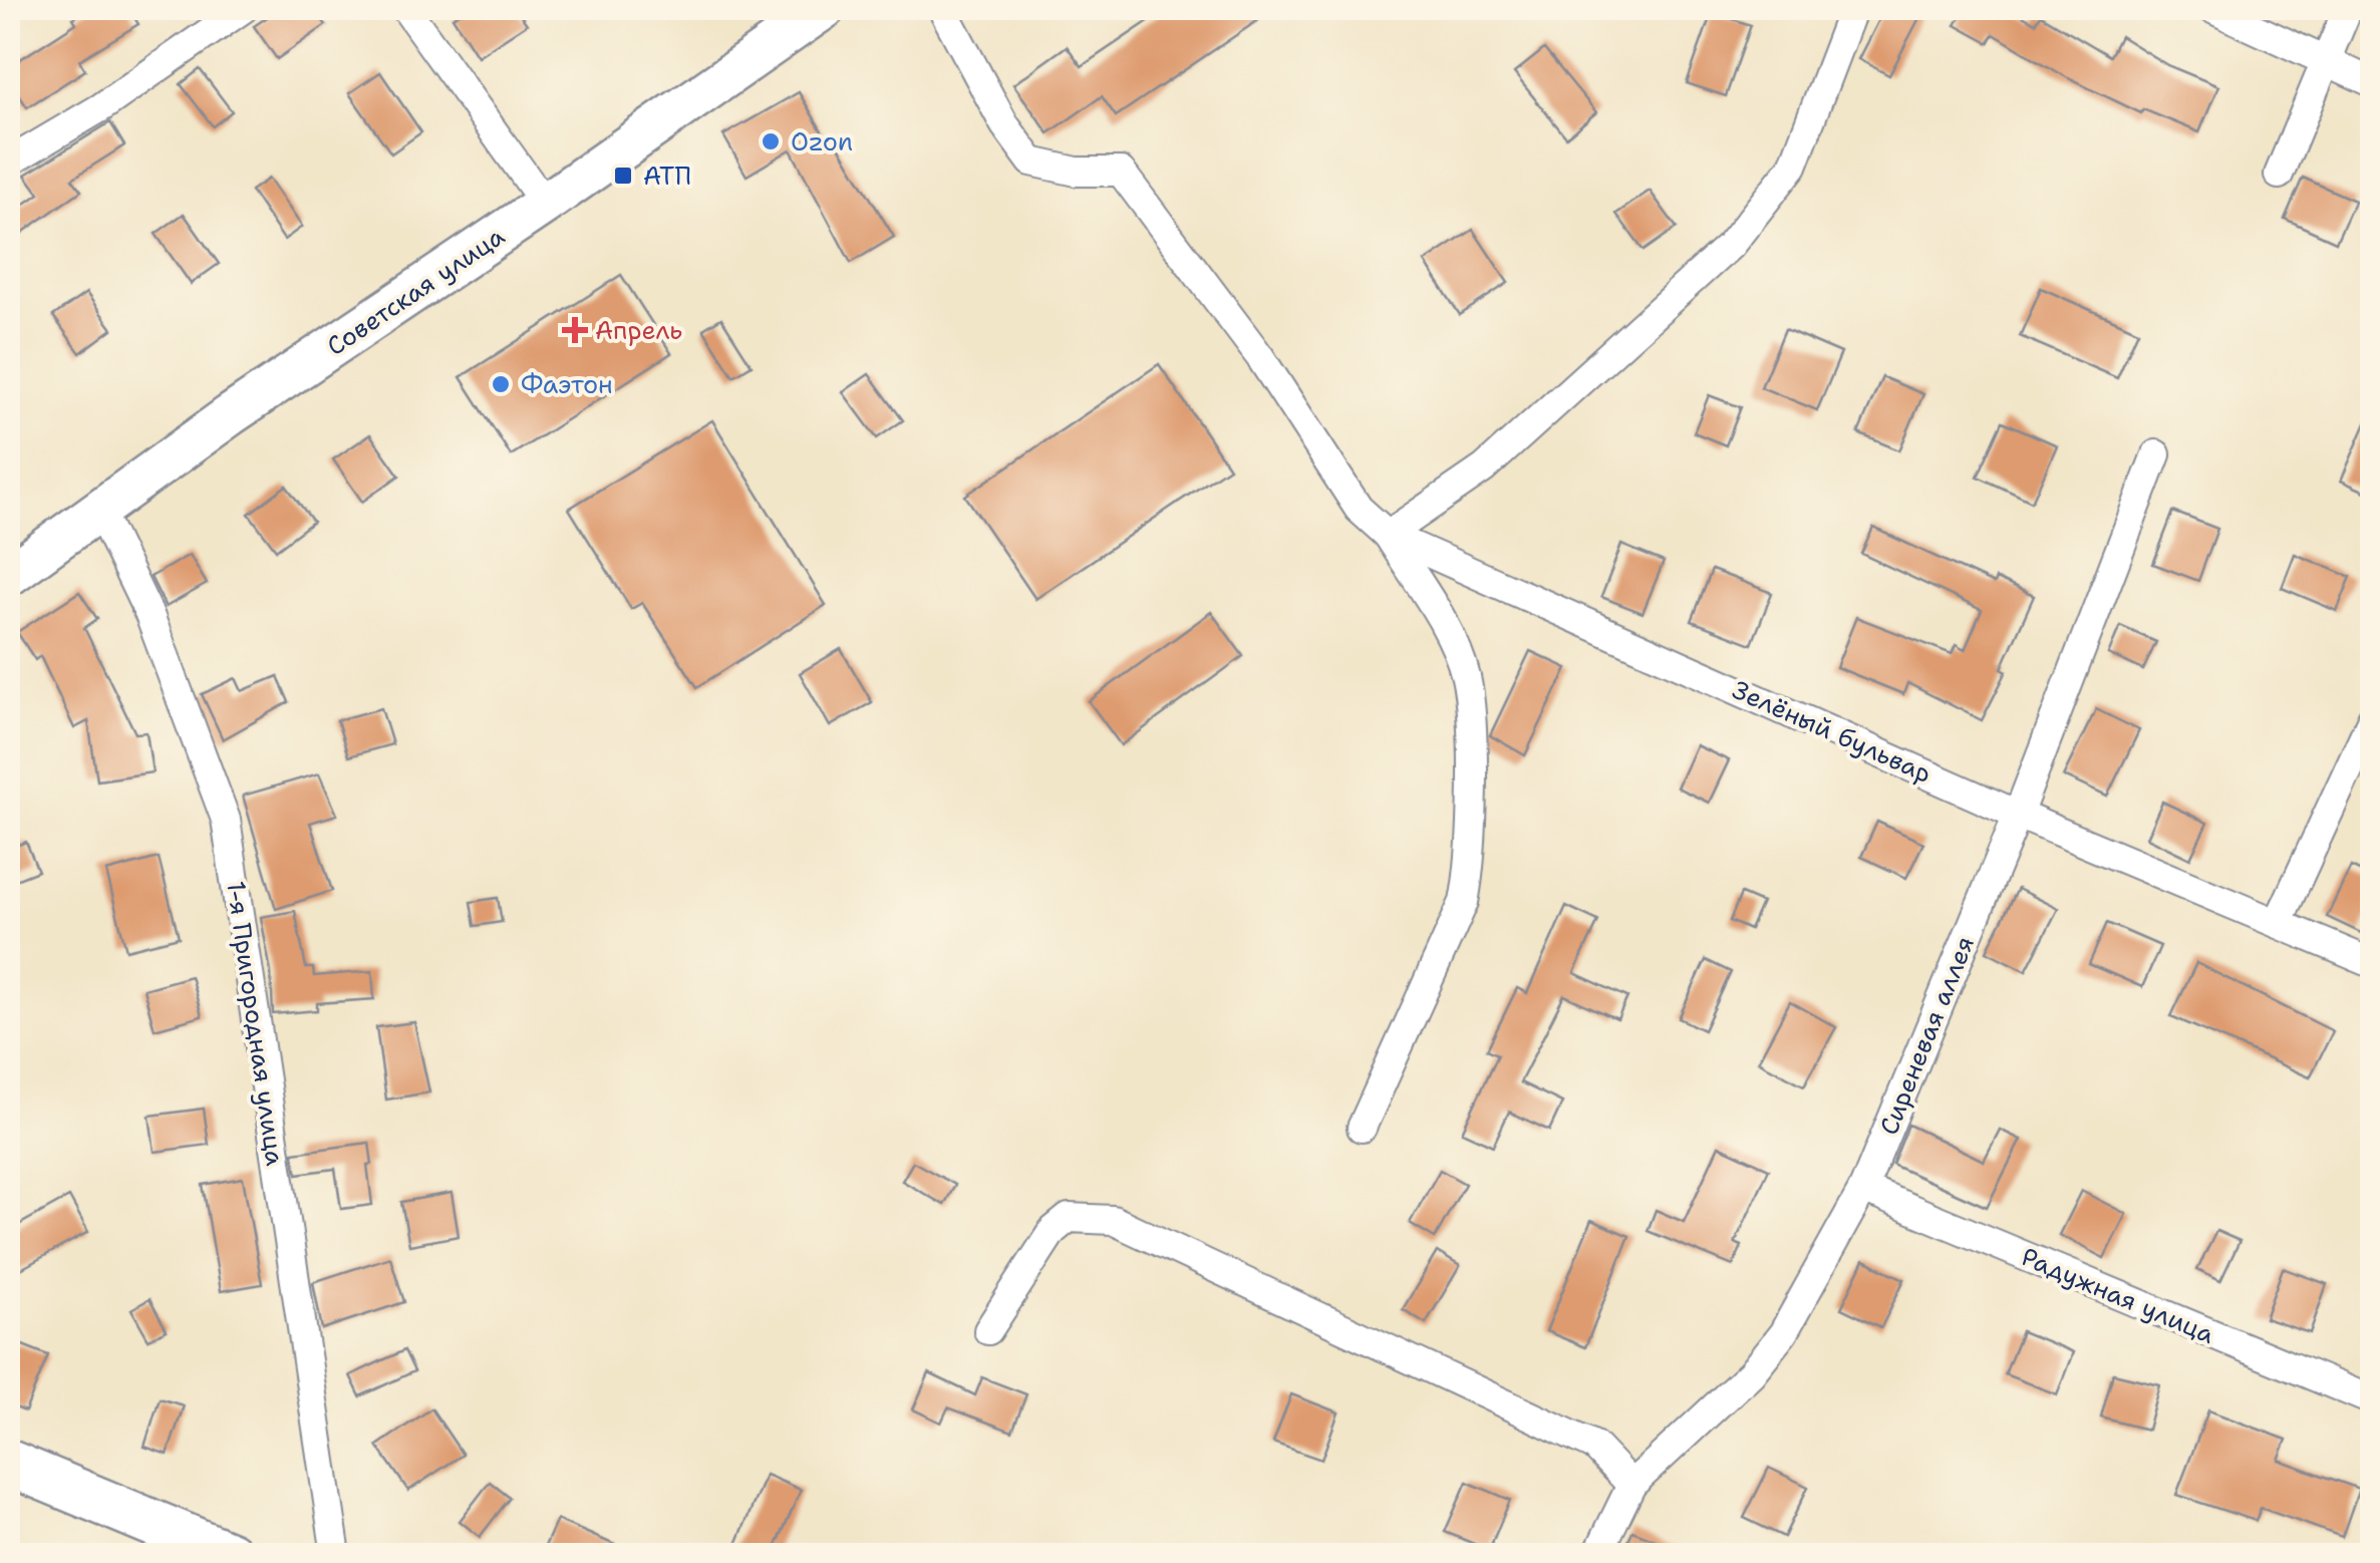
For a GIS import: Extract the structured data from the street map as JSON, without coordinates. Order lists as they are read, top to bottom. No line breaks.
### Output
{"streets":{"street":["Советская улица","Зелёный бульвар","1-я Пригородная улица","Сиреневая аллея","Радужная улица"]},"crossings":[["Советская улица","1-я Пригородная улица"],["Зелёный бульвар","Сиреневая аллея"],["Сиреневая аллея","Радужная улица"]],"places":{"other":["Ozon","Фаэтон"],"transit":["АТП"],"health":["Апрель"]}}
